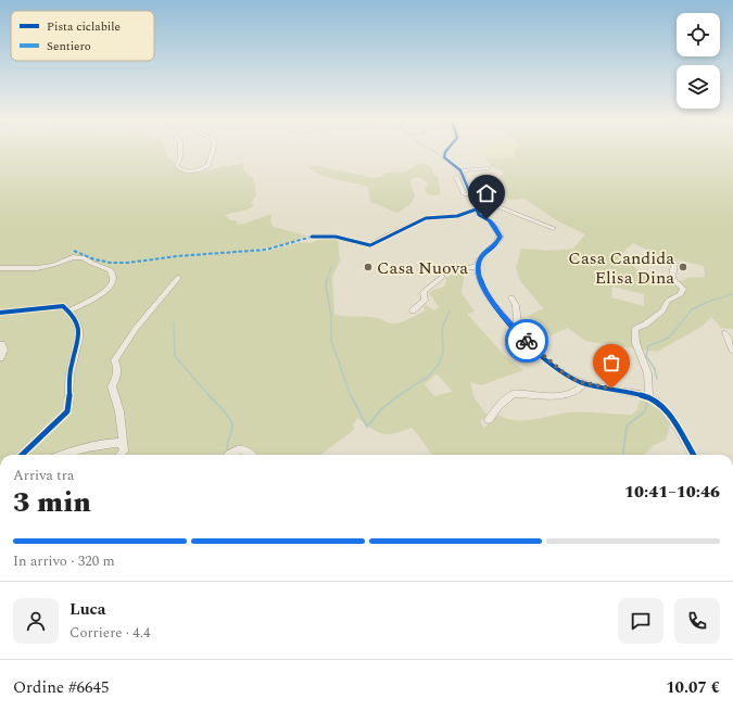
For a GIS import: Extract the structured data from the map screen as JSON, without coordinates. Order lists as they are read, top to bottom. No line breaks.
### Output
{"places":["Casa Nuova","Casa Candida Elisa Dina"],"legend":["Pista ciclabile","Sentiero"],"page":{"heading":["3 min","Arriva tra","10:41–10:46"],"panel":["Luca","Corriere · 4.4","Ordine #6645","10.07 €"],"bar":"In arrivo · 320 m"}}
